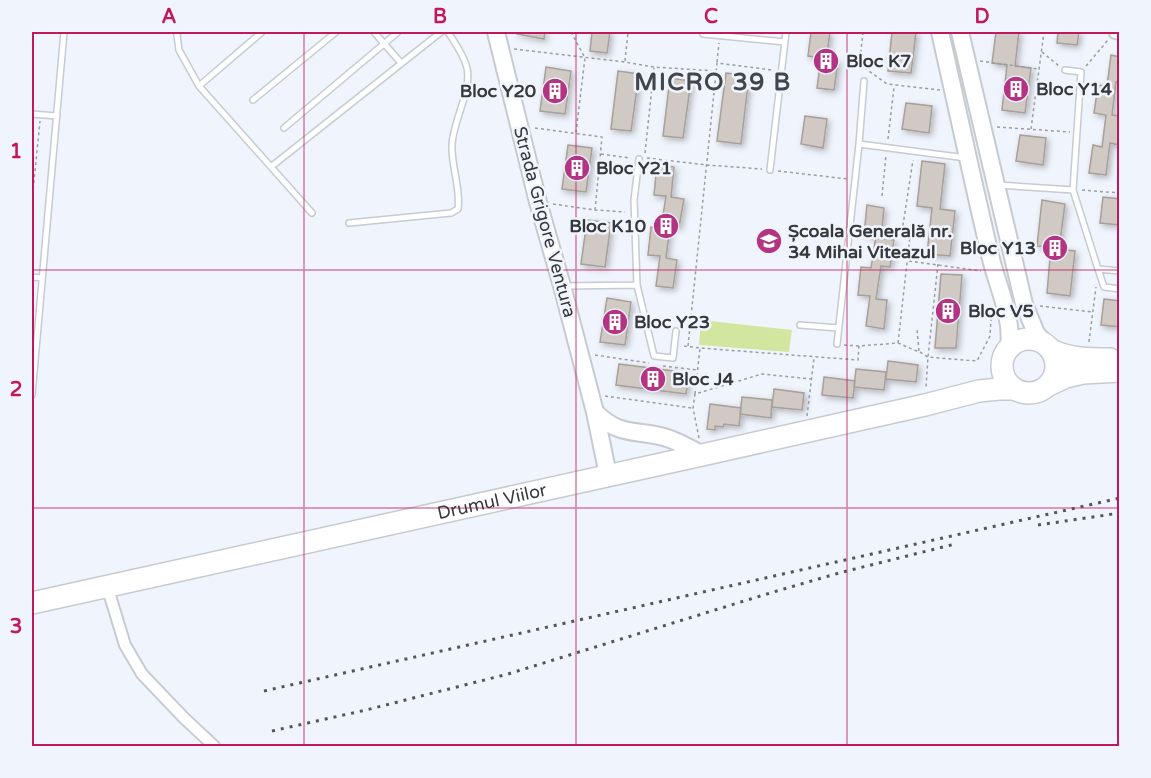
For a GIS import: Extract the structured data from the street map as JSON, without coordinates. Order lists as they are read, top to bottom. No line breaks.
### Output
{"streets":{"highway":["Drumul Viilor"],"main road":["Strada Grigore Ventura"]},"crossings":[["Strada Grigore Ventura","Drumul Viilor"]],"districts":["MICRO 39 B"],"places":{"building":["Bloc K7","Bloc Y14","Bloc Y20","Bloc Y21","Bloc K10","Bloc Y13","Bloc V5","Bloc Y23","Bloc J4"],"school or university":["Școala Generală nr. 34 Mihai Viteazul"]},"grid":{"columns":["A","B","C","D"],"rows":["1","2","3"]}}
